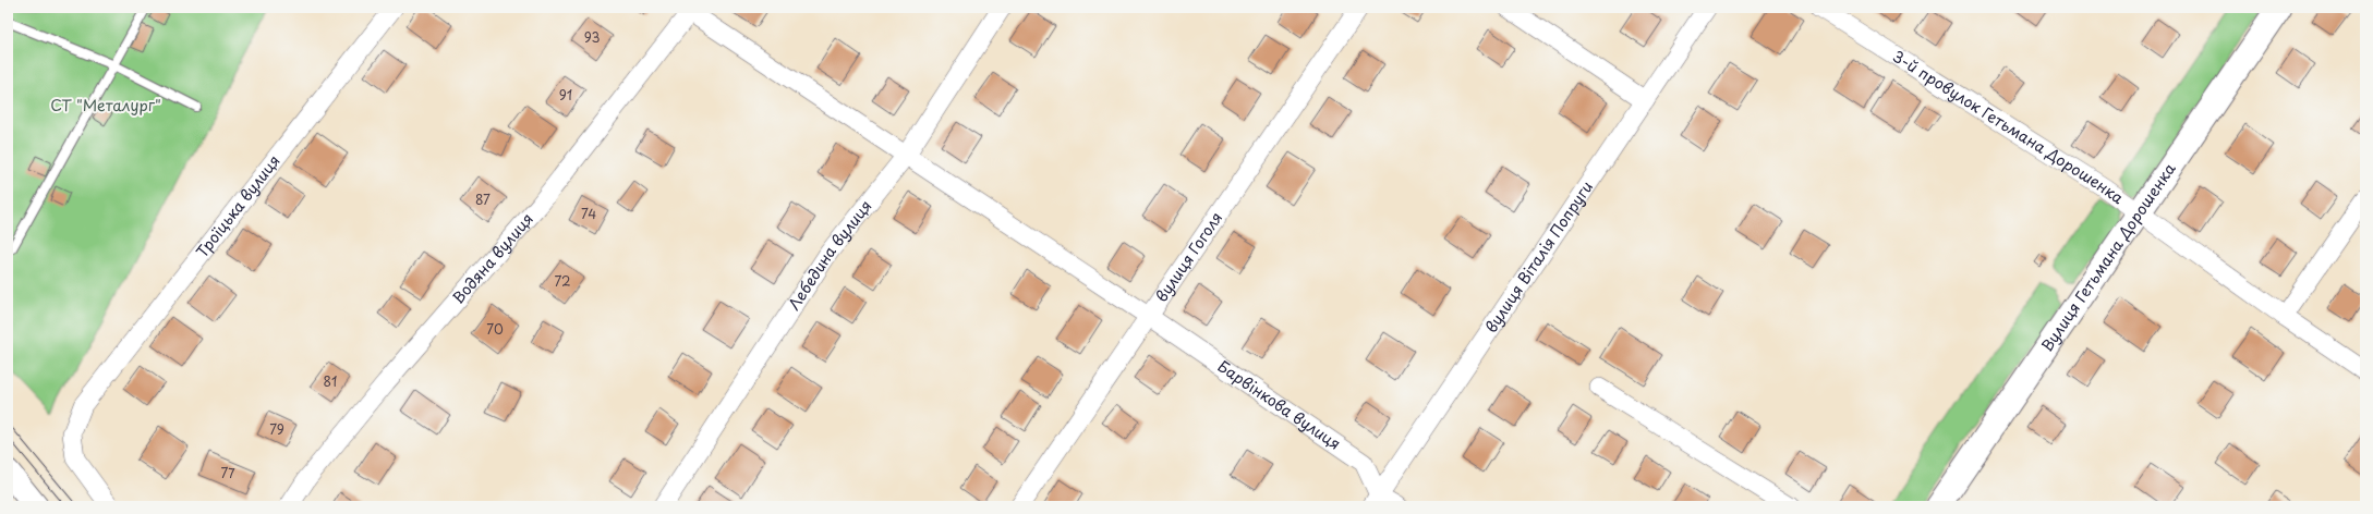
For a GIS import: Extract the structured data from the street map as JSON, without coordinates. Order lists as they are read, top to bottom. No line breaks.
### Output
{"streets":{"street":["3-й провулок Гетьмана Дорошенка","Троїцька вулиця","Лебедина вулиця","вулиця Гоголя","вулиця Віталія Попруги","Вулиця Гетьмана Дорошенка","Водяна вулиця","Барвінкова вулиця"]},"crossings":[["3-й провулок Гетьмана Дорошенка","Вулиця Гетьмана Дорошенка"],["Лебедина вулиця","Барвінкова вулиця"],["вулиця Гоголя","Барвінкова вулиця"],["вулиця Віталія Попруги","Барвінкова вулиця"],["Водяна вулиця","Барвінкова вулиця"]],"parks":["СТ \"Металург\""],"house_numbers":["93","91","87","74","72","70","81","79","77"]}
